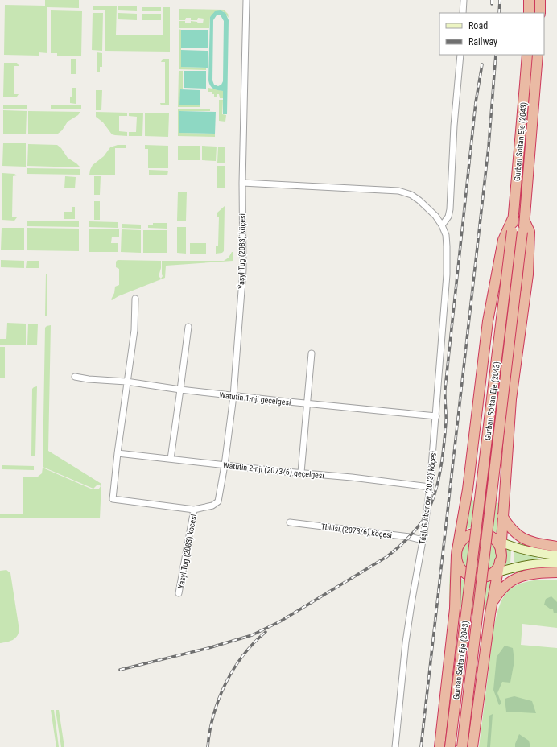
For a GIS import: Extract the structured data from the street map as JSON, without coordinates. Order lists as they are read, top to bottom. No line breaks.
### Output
{"streets":{"highway":["Gurban Soltan Eje (2043)"],"street":["Ýaşyl Tug (2083) köçesi","Watutin 1-nji geçelgesi","Watutin 2-nji (2073/6) geçelgesi","Täşli Gurbanow (2073) köçesi","Tbilisi (2073/6) köçesi","Yasyl Tug (2083) kocesi"]},"crossings":[["Ýaşyl Tug (2083) köçesi","Watutin 1-nji geçelgesi"],["Ýaşyl Tug (2083) köçesi","Watutin 2-nji (2073/6) geçelgesi"],["Ýaşyl Tug (2083) köçesi","Yasyl Tug (2083) kocesi"],["Watutin 1-nji geçelgesi","Täşli Gurbanow (2073) köçesi"],["Watutin 2-nji (2073/6) geçelgesi","Täşli Gurbanow (2073) köçesi"],["Täşli Gurbanow (2073) köçesi","Tbilisi (2073/6) köçesi"]],"legend":["Road","Railway"]}
